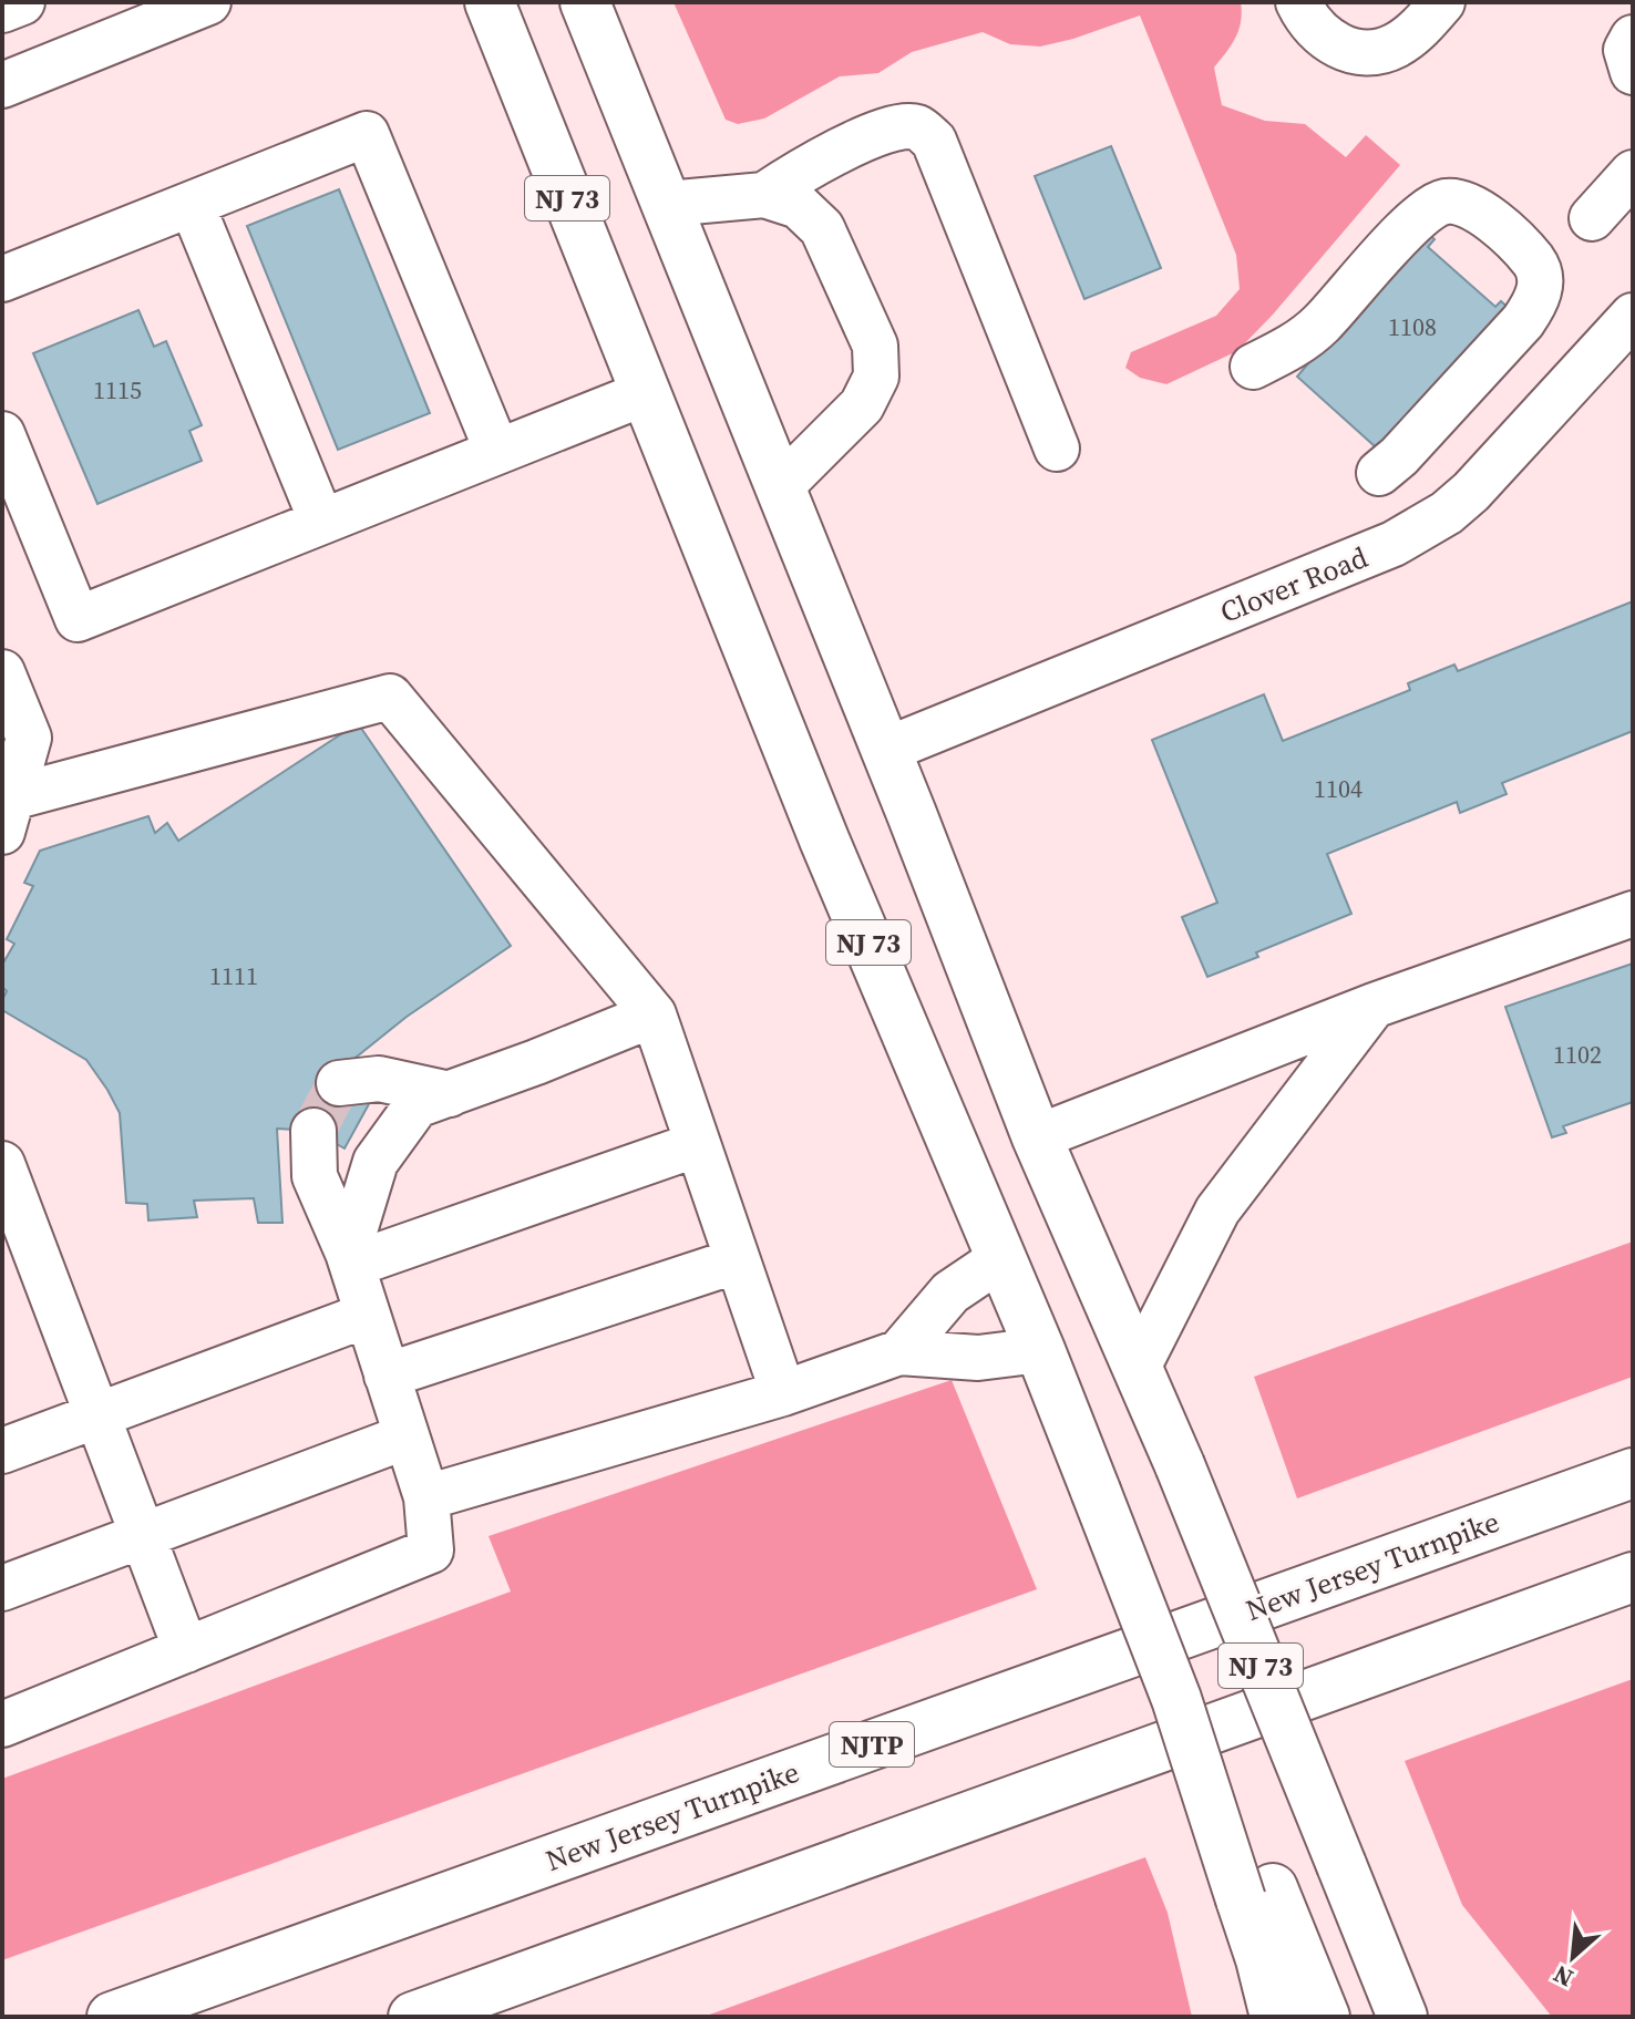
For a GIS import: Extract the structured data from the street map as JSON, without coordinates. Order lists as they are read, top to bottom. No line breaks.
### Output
{"streets":{"highway":["NJ 73","New Jersey Turnpike","NJTP"],"street":["Clover Road"]},"crossings":[["NJ 73","Clover Road"]],"house_numbers":["1108","1115","1104","1111","1102"],"north":"bottom left"}
